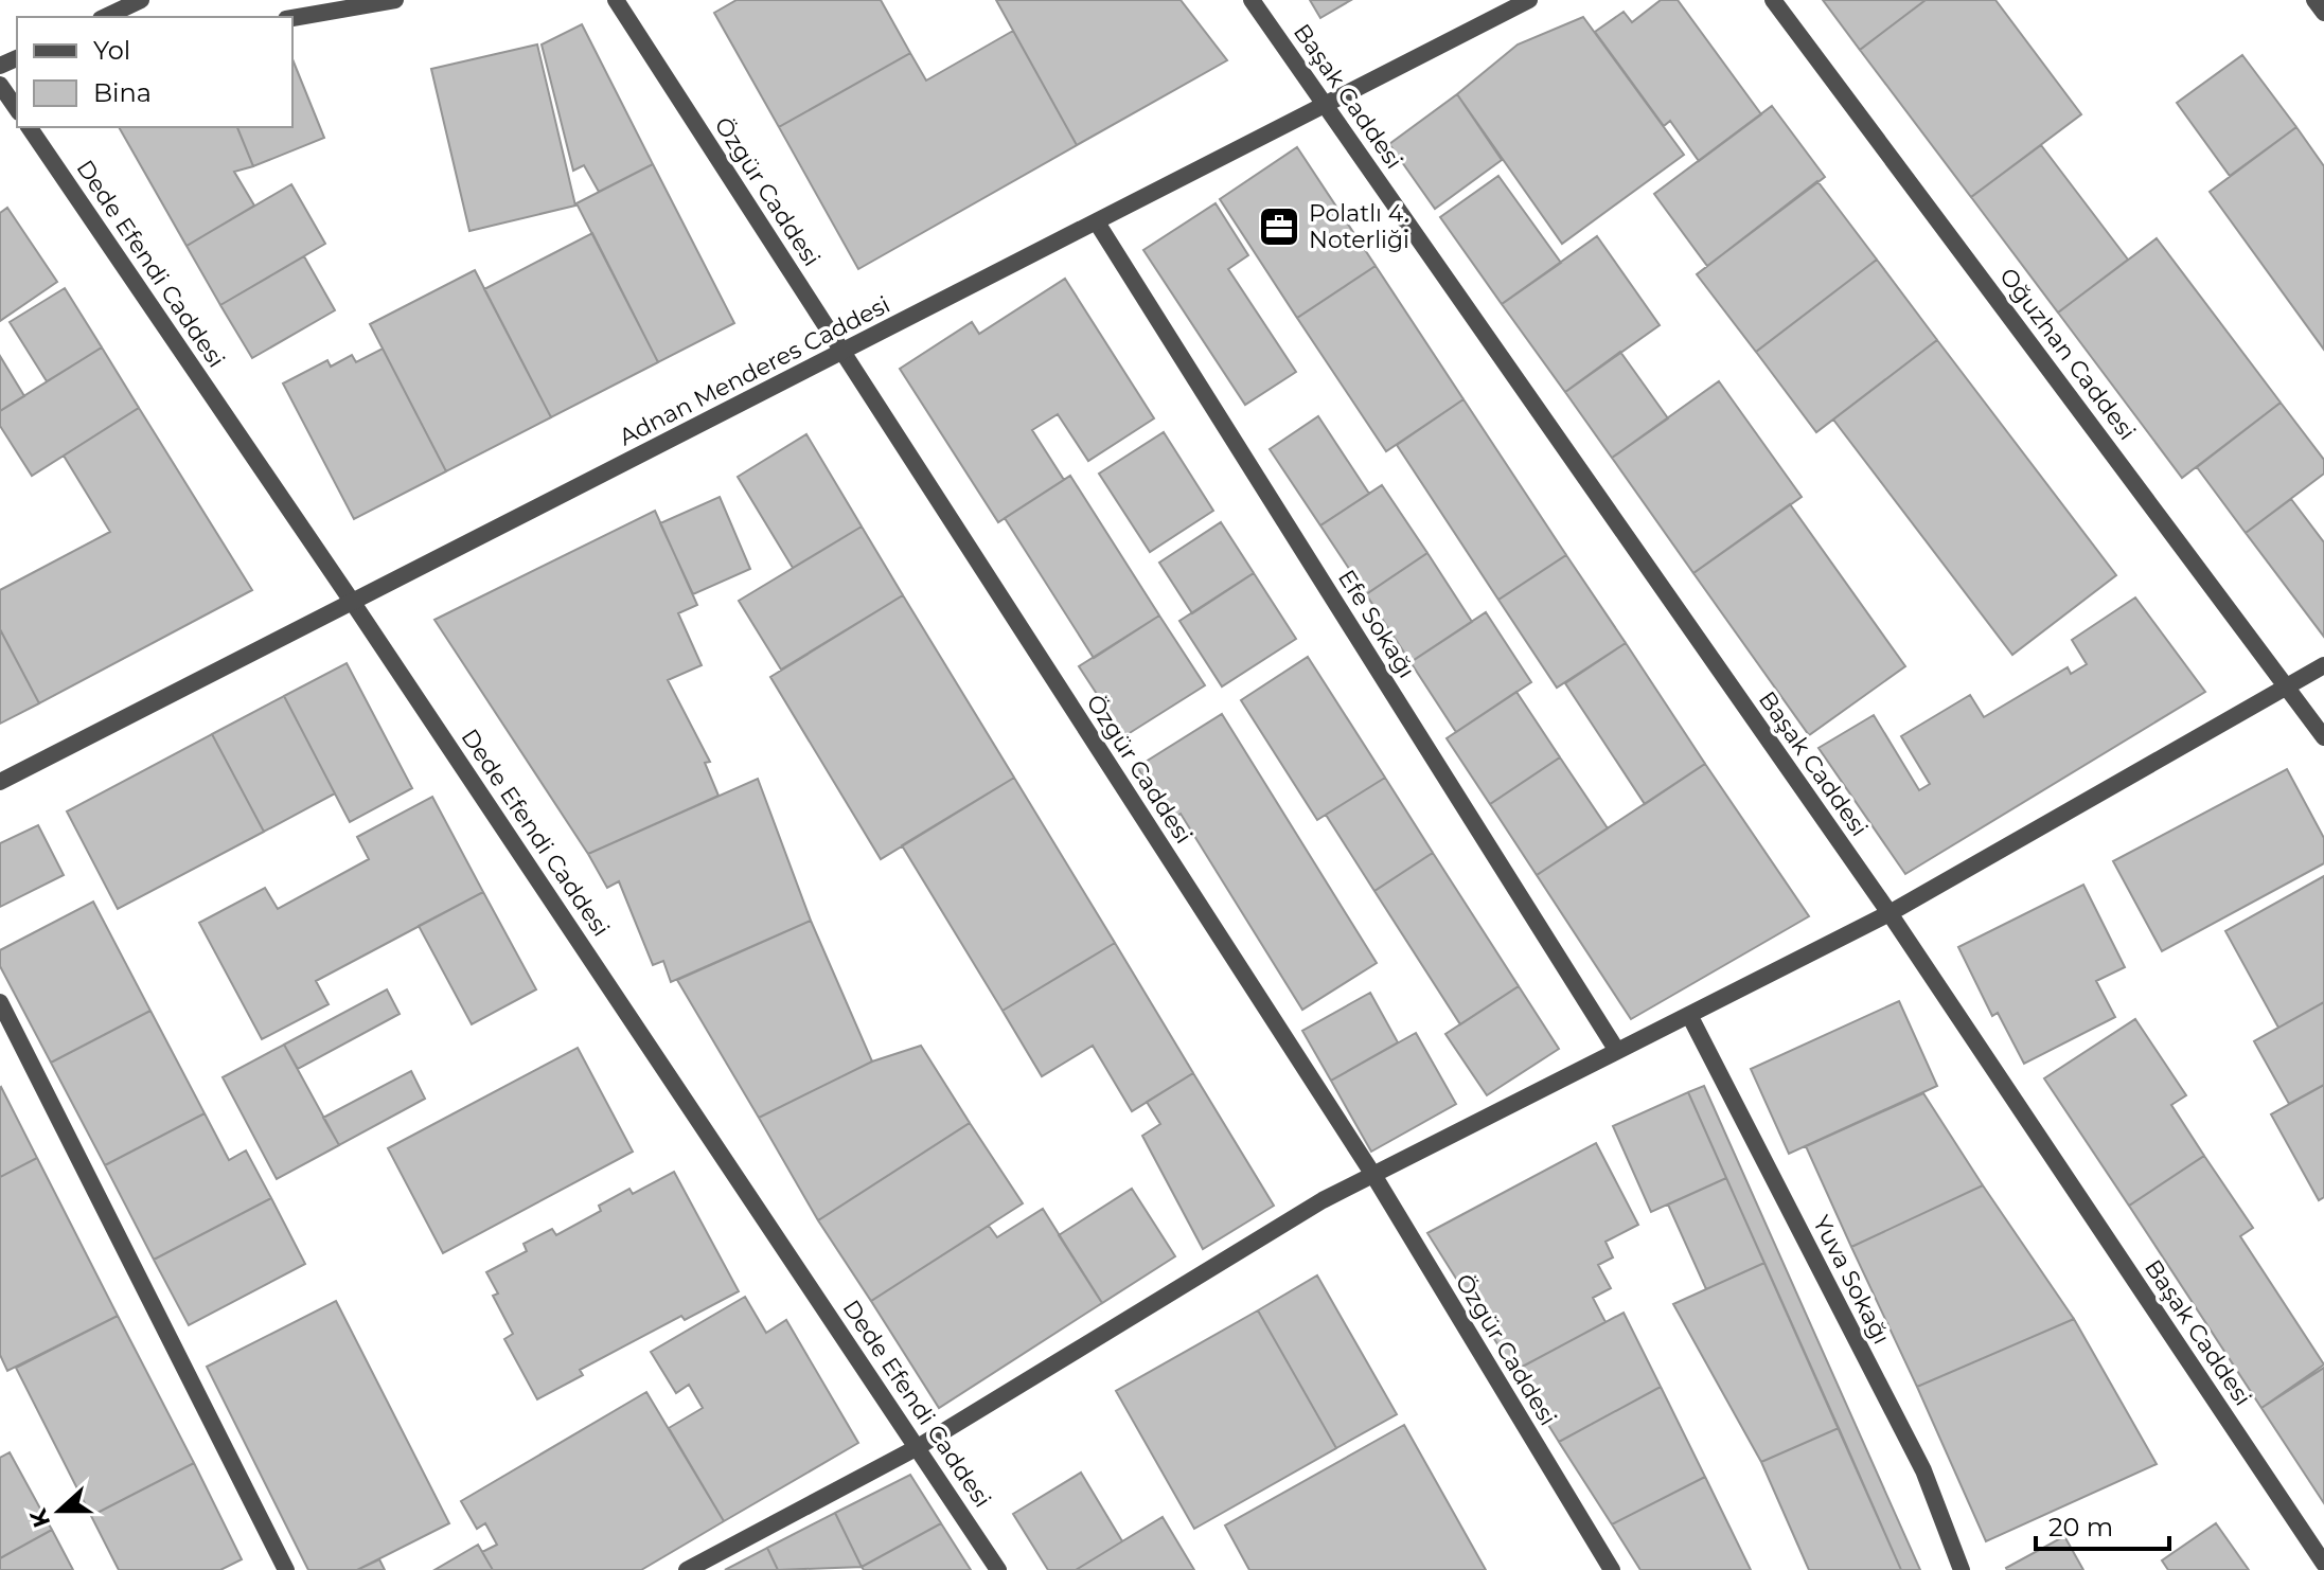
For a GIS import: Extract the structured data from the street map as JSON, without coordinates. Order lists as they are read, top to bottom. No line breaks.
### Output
{"streets":{"street":["Başak Caddesi","Özgür Caddesi","Dede Efendi Caddesi","Oğuzhan Caddesi","Adnan Menderes Caddesi","Efe Sokağı","Yuva Sokağı"]},"crossings":[["Başak Caddesi","Adnan Menderes Caddesi"],["Özgür Caddesi","Adnan Menderes Caddesi"],["Dede Efendi Caddesi","Adnan Menderes Caddesi"],["Adnan Menderes Caddesi","Efe Sokağı"]],"places":{"office":["Polatlı 4. Noterliği"]},"legend":["Yol","Bina"],"scale_bar":"20 m","north":"left"}
